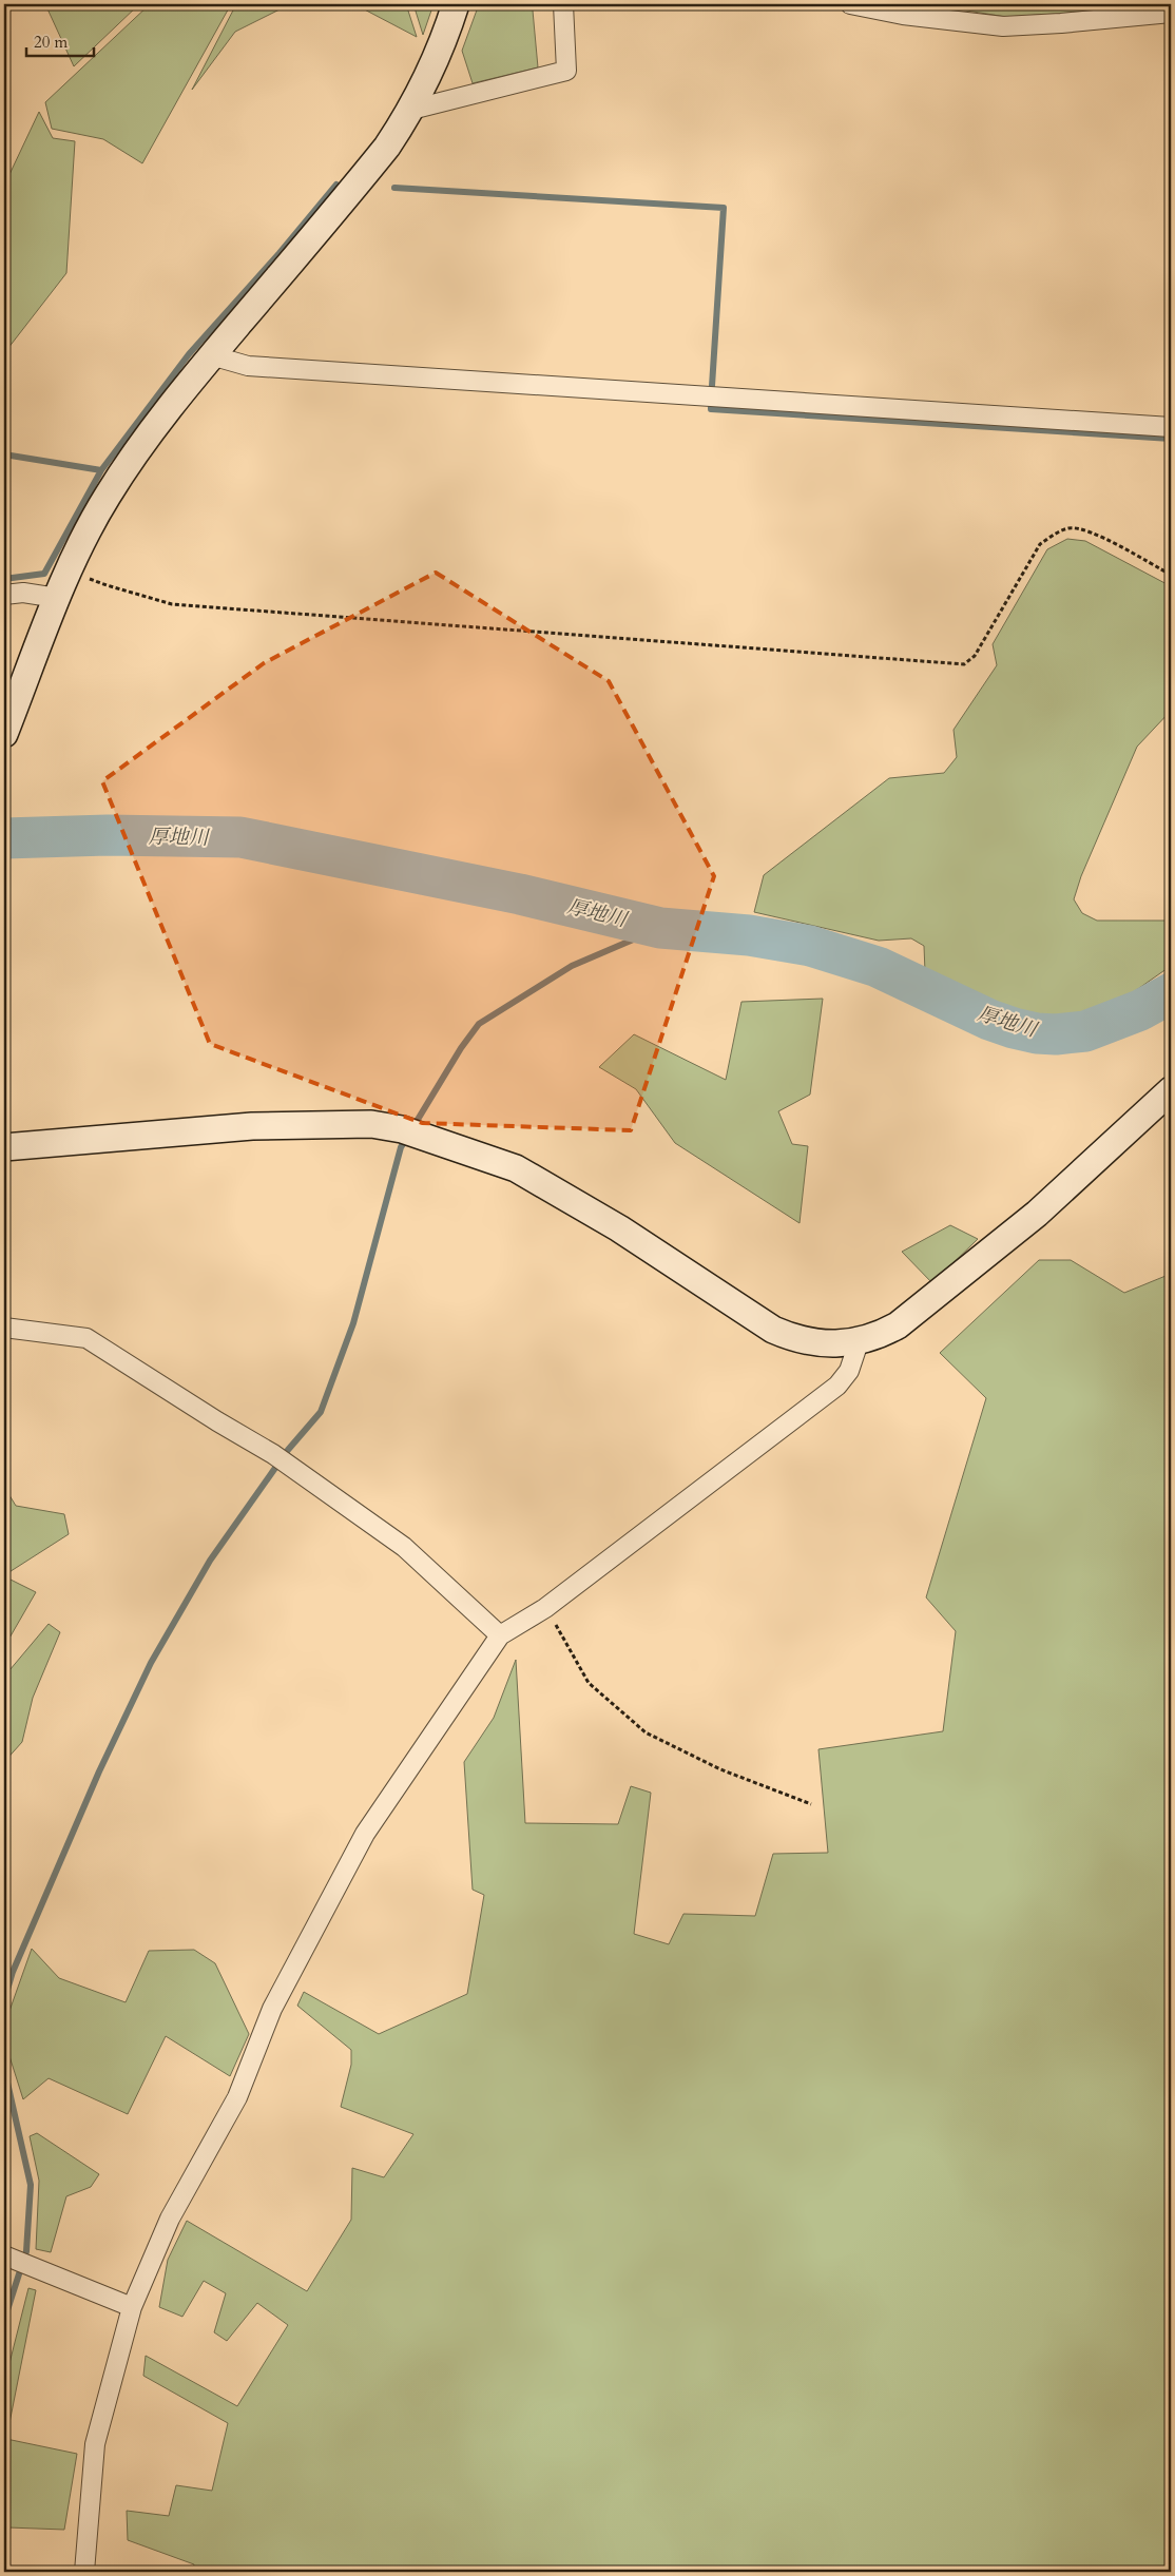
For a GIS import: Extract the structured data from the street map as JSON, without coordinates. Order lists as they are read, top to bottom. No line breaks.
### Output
{"water":["厚地川"],"scale_bar":"20 m"}
